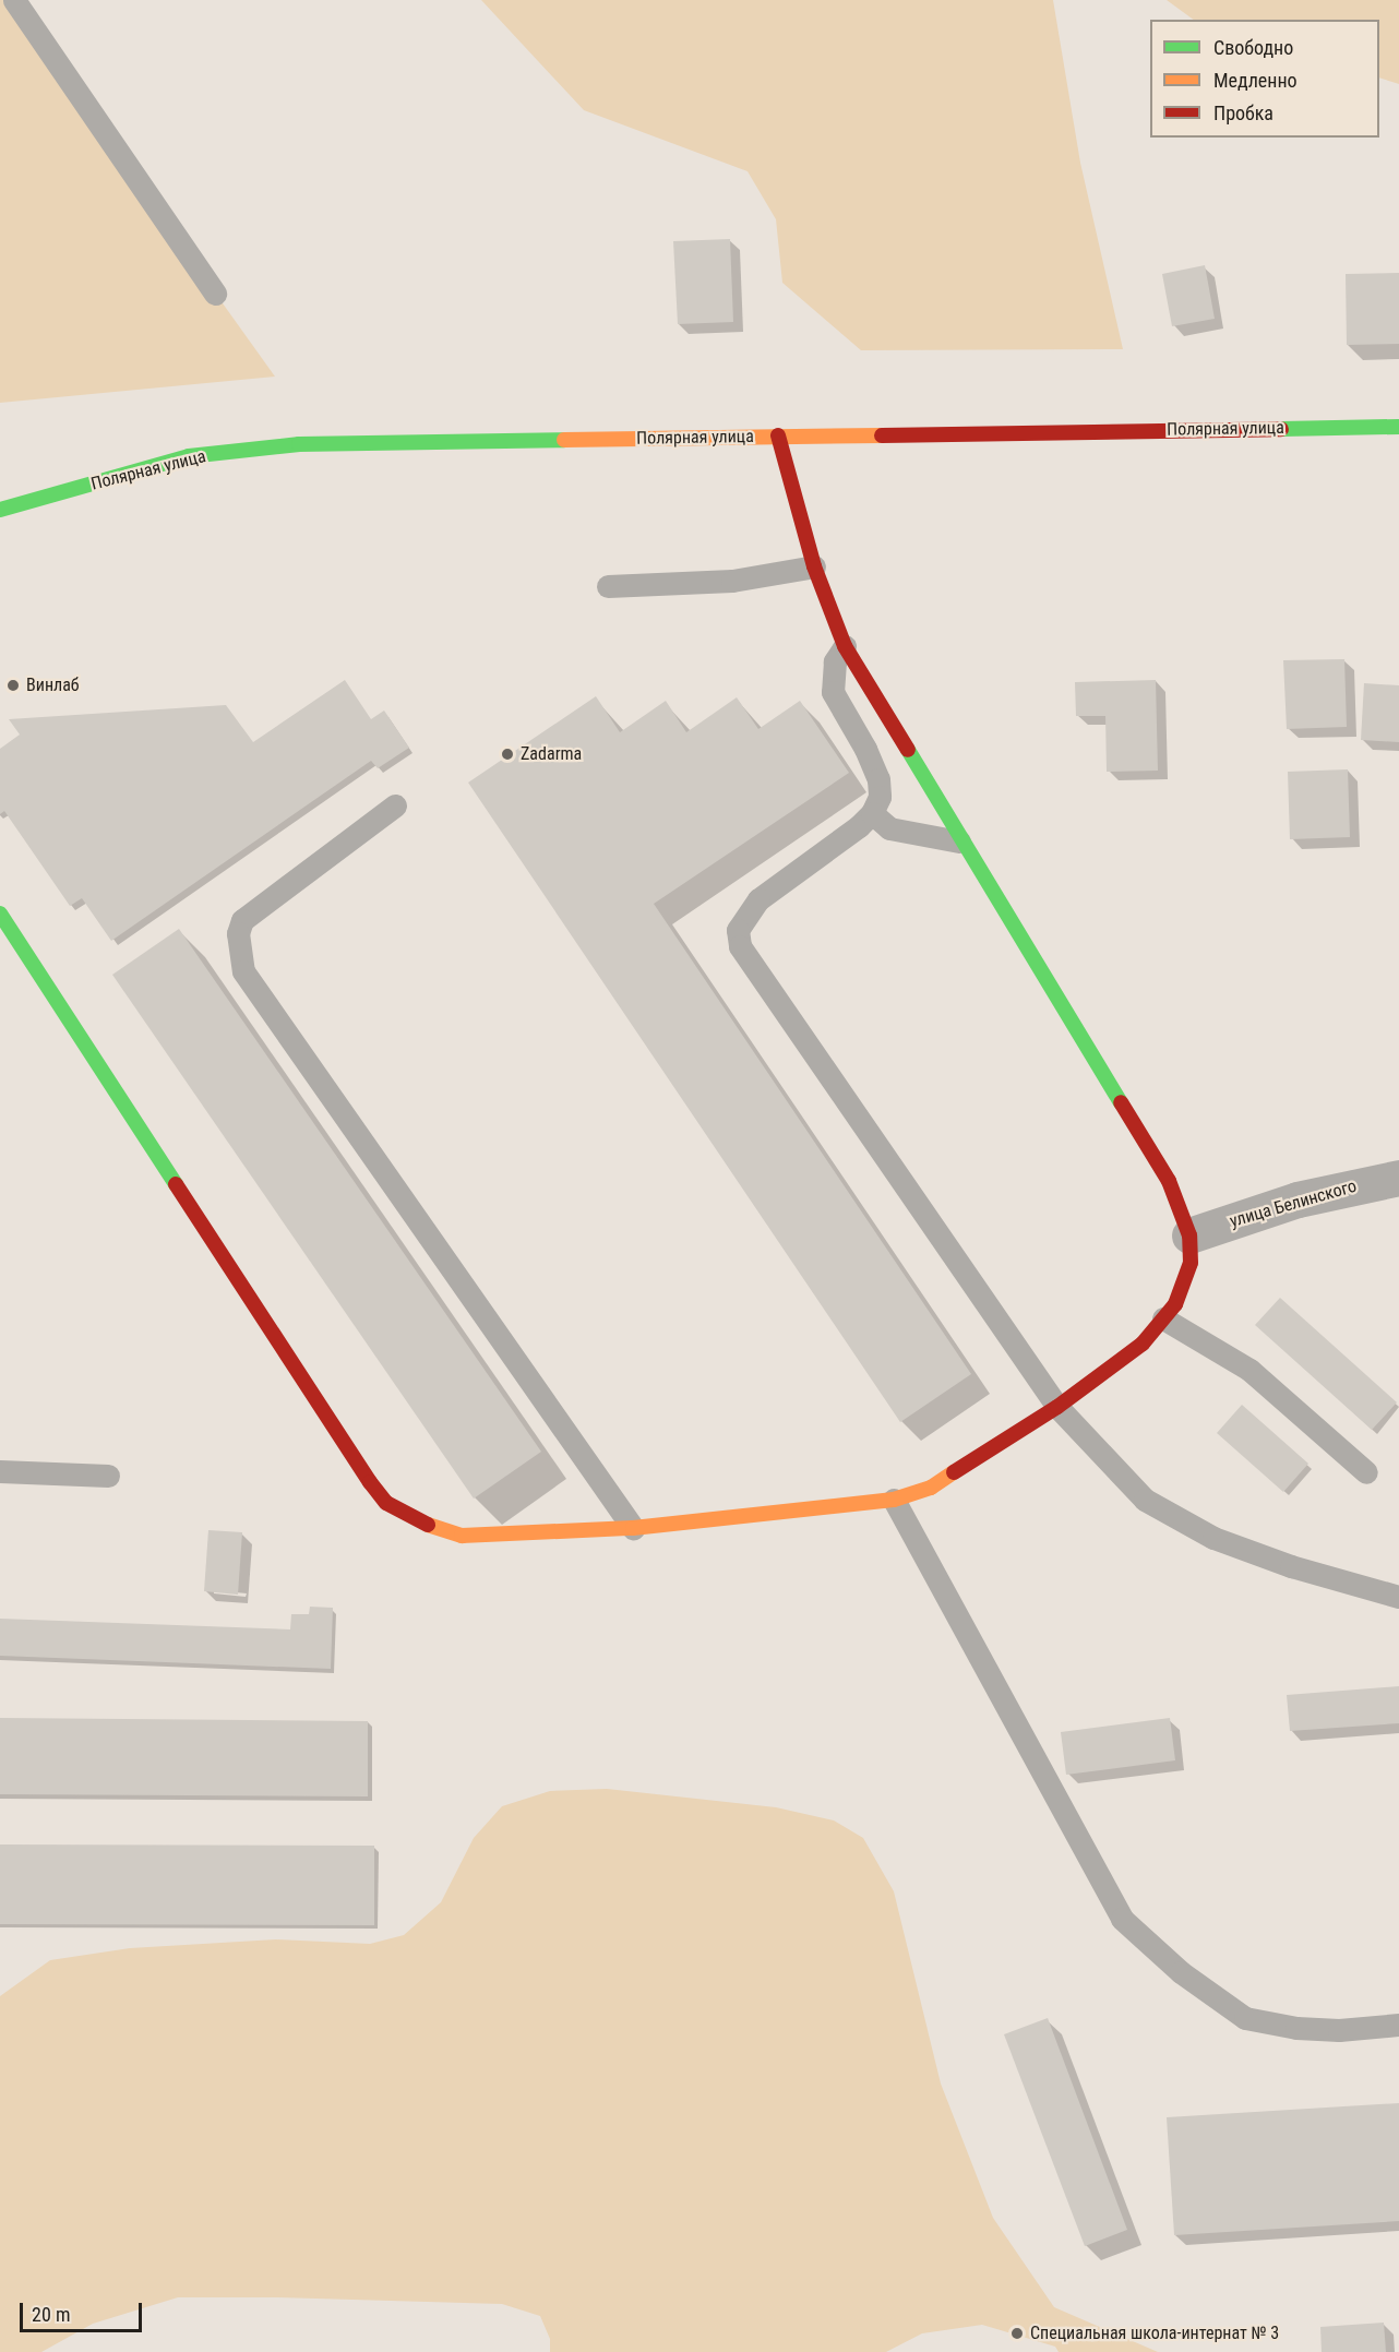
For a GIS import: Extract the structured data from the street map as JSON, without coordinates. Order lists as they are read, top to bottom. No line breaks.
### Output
{"streets":{"street":["Полярная улица","улица Белинского"]},"places":["Винлаб","Zadarma","Специальная школа-интернат № 3"],"legend":["Свободно","Медленно","Пробка"],"scale_bar":"20 m"}
